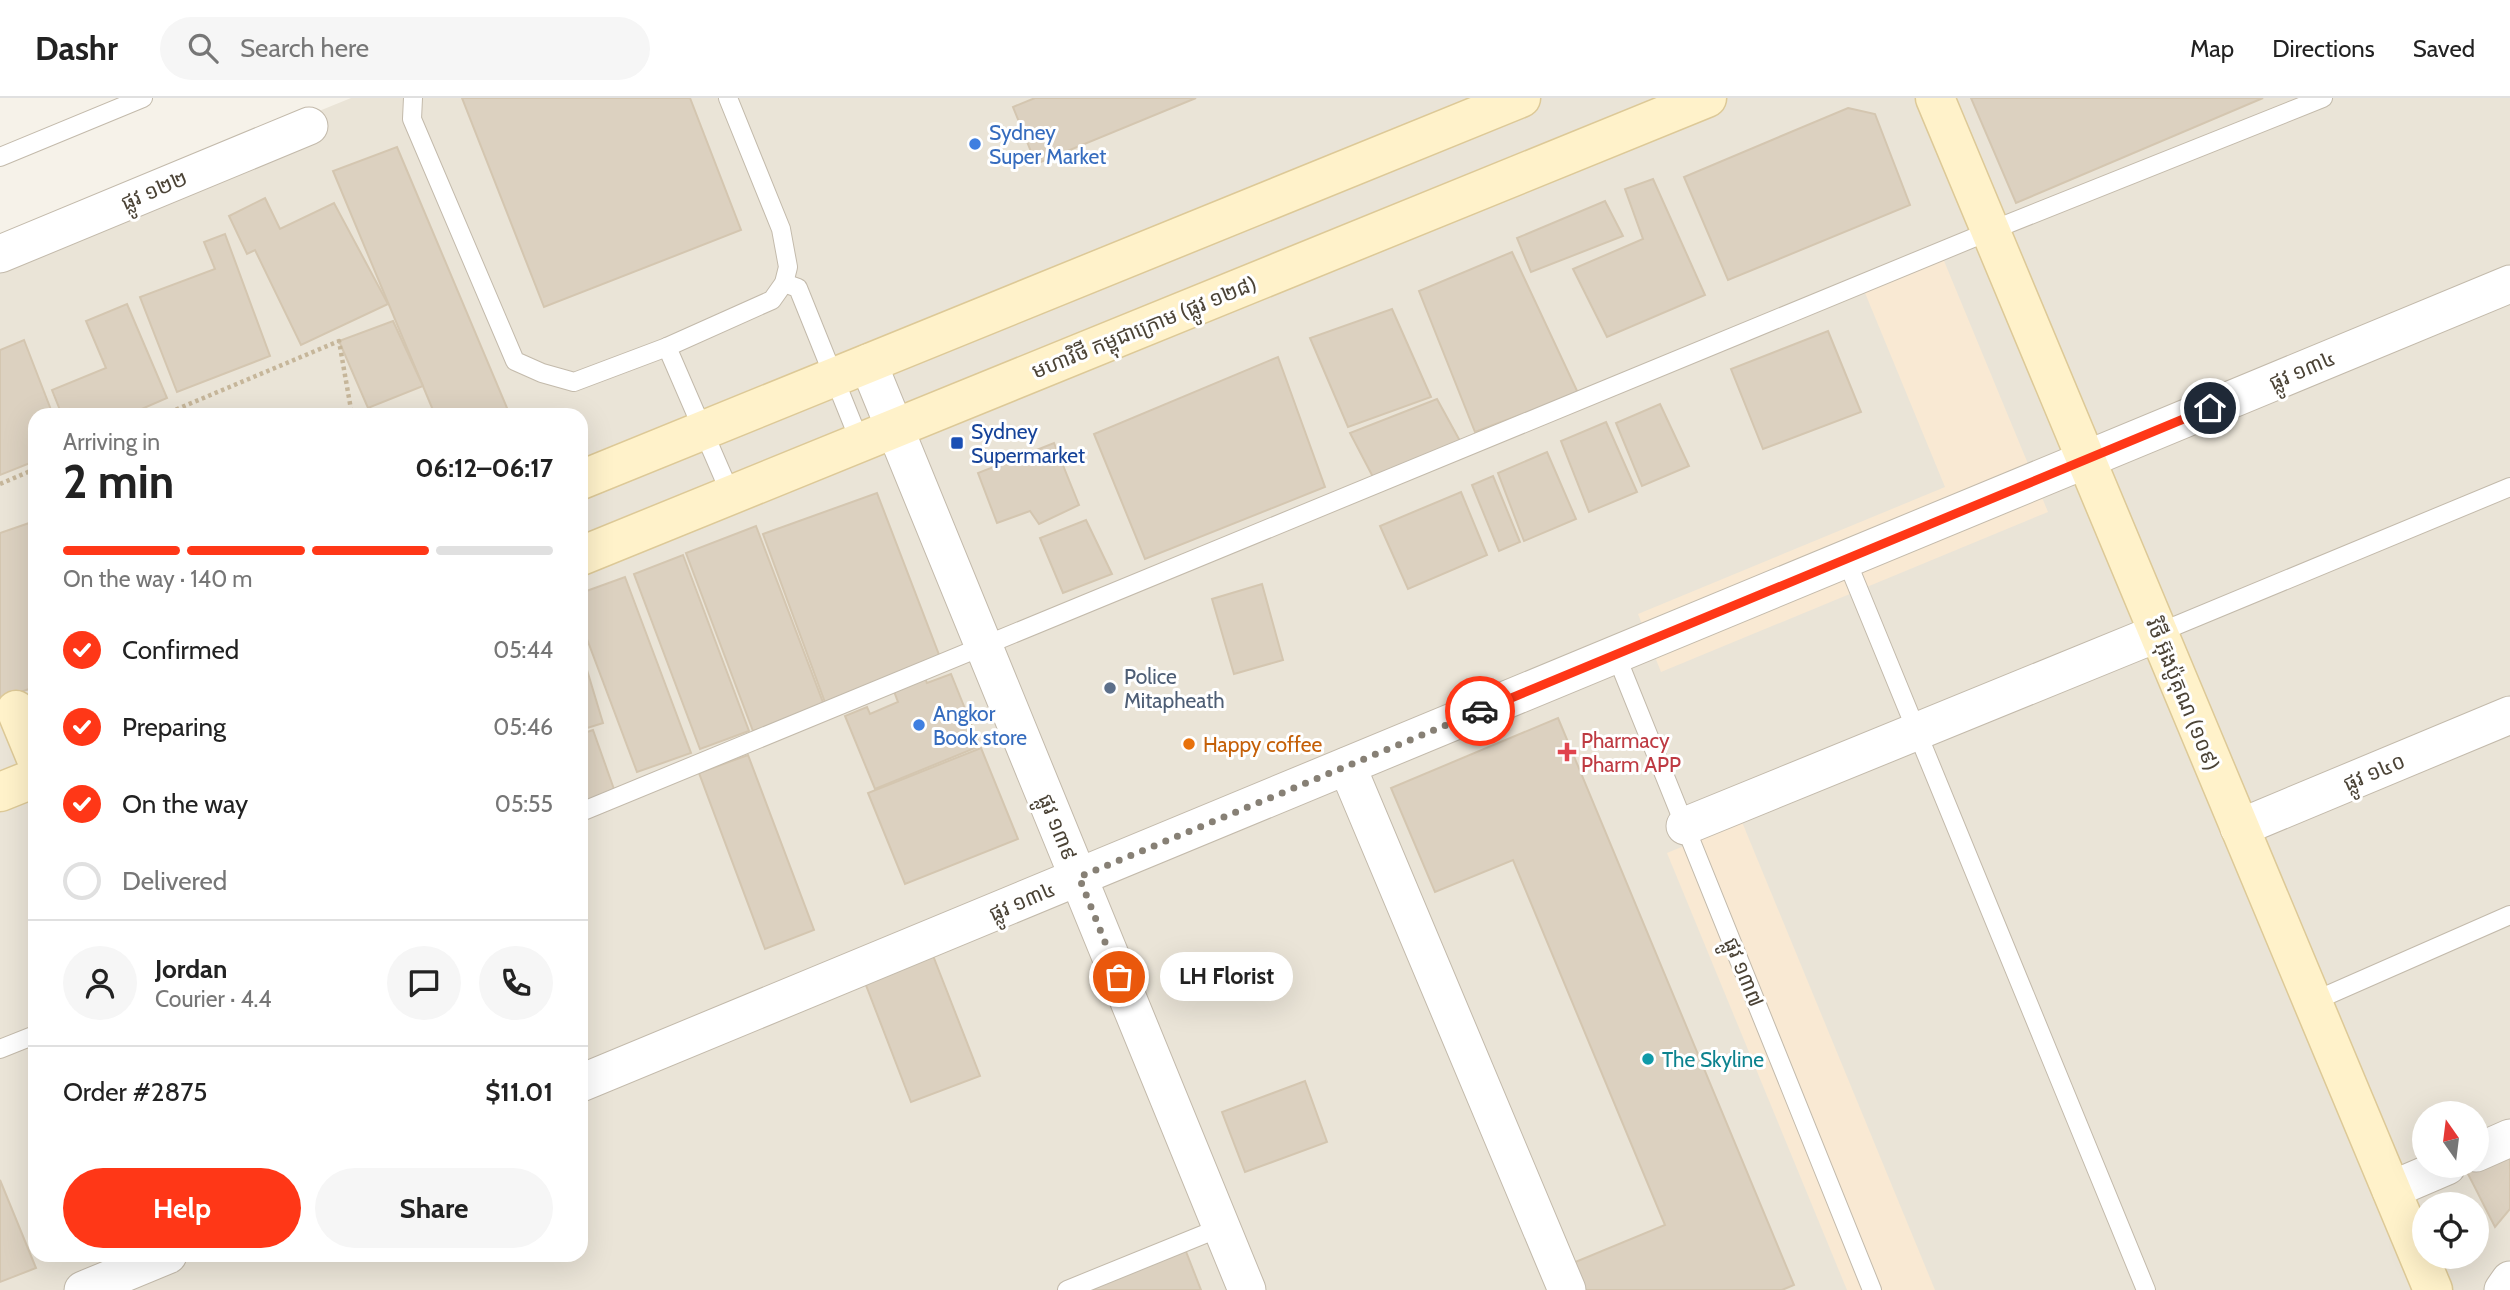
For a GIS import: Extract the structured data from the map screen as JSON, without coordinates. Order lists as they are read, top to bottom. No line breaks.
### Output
{"streets":{"main road":["មហាវិថី កម្ពុជាក្រោម (ផ្លូវ ១២៨)","វិថី អ៊ុងប៉ូគុណ (១០៩)"],"street":["ផ្លូវ ១២២","ផ្លូវ ១៣៤","ផ្លូវ ១៤០","ផ្លូវ ១៣៩"],"lane":["ផ្លូវ ១៣៧"]},"crossings":[["មហាវិថី កម្ពុជាក្រោម (ផ្លូវ ១២៨)","ផ្លូវ ១៣៩"],["ផ្លូវ ១៣៤","វិថី អ៊ុងប៉ូគុណ (១០៩)"],["ផ្លូវ ១៣៤","ផ្លូវ ១៣៩"],["ផ្លូវ ១៣៤","ផ្លូវ ១៣៧"],["វិថី អ៊ុងប៉ូគុណ (១០៩)","ផ្លូវ ១៤០"]],"places":{"other":["Sydney Super Market","Police Mitapheath","Angkor Book store","Happy coffee","LH Florist","The Skyline"],"transit":["Sydney Supermarket"],"health":["Pharmacy Pharm APP"]},"north":"top","page":{"header":"Dashr","search":"Search here","nav":["Map","Directions","Saved"],"heading":["2 min","Arriving in","06:12–06:17"],"panel":["Jordan","Courier · 4.4","Order #2875","$11.01"],"bar":"On the way · 140 m","list":[["Confirmed","05:44"],["Preparing","05:46"],["On the way","05:55"],"Delivered"],"bubble":"LH Florist","buttons":["Help","Share"]}}
